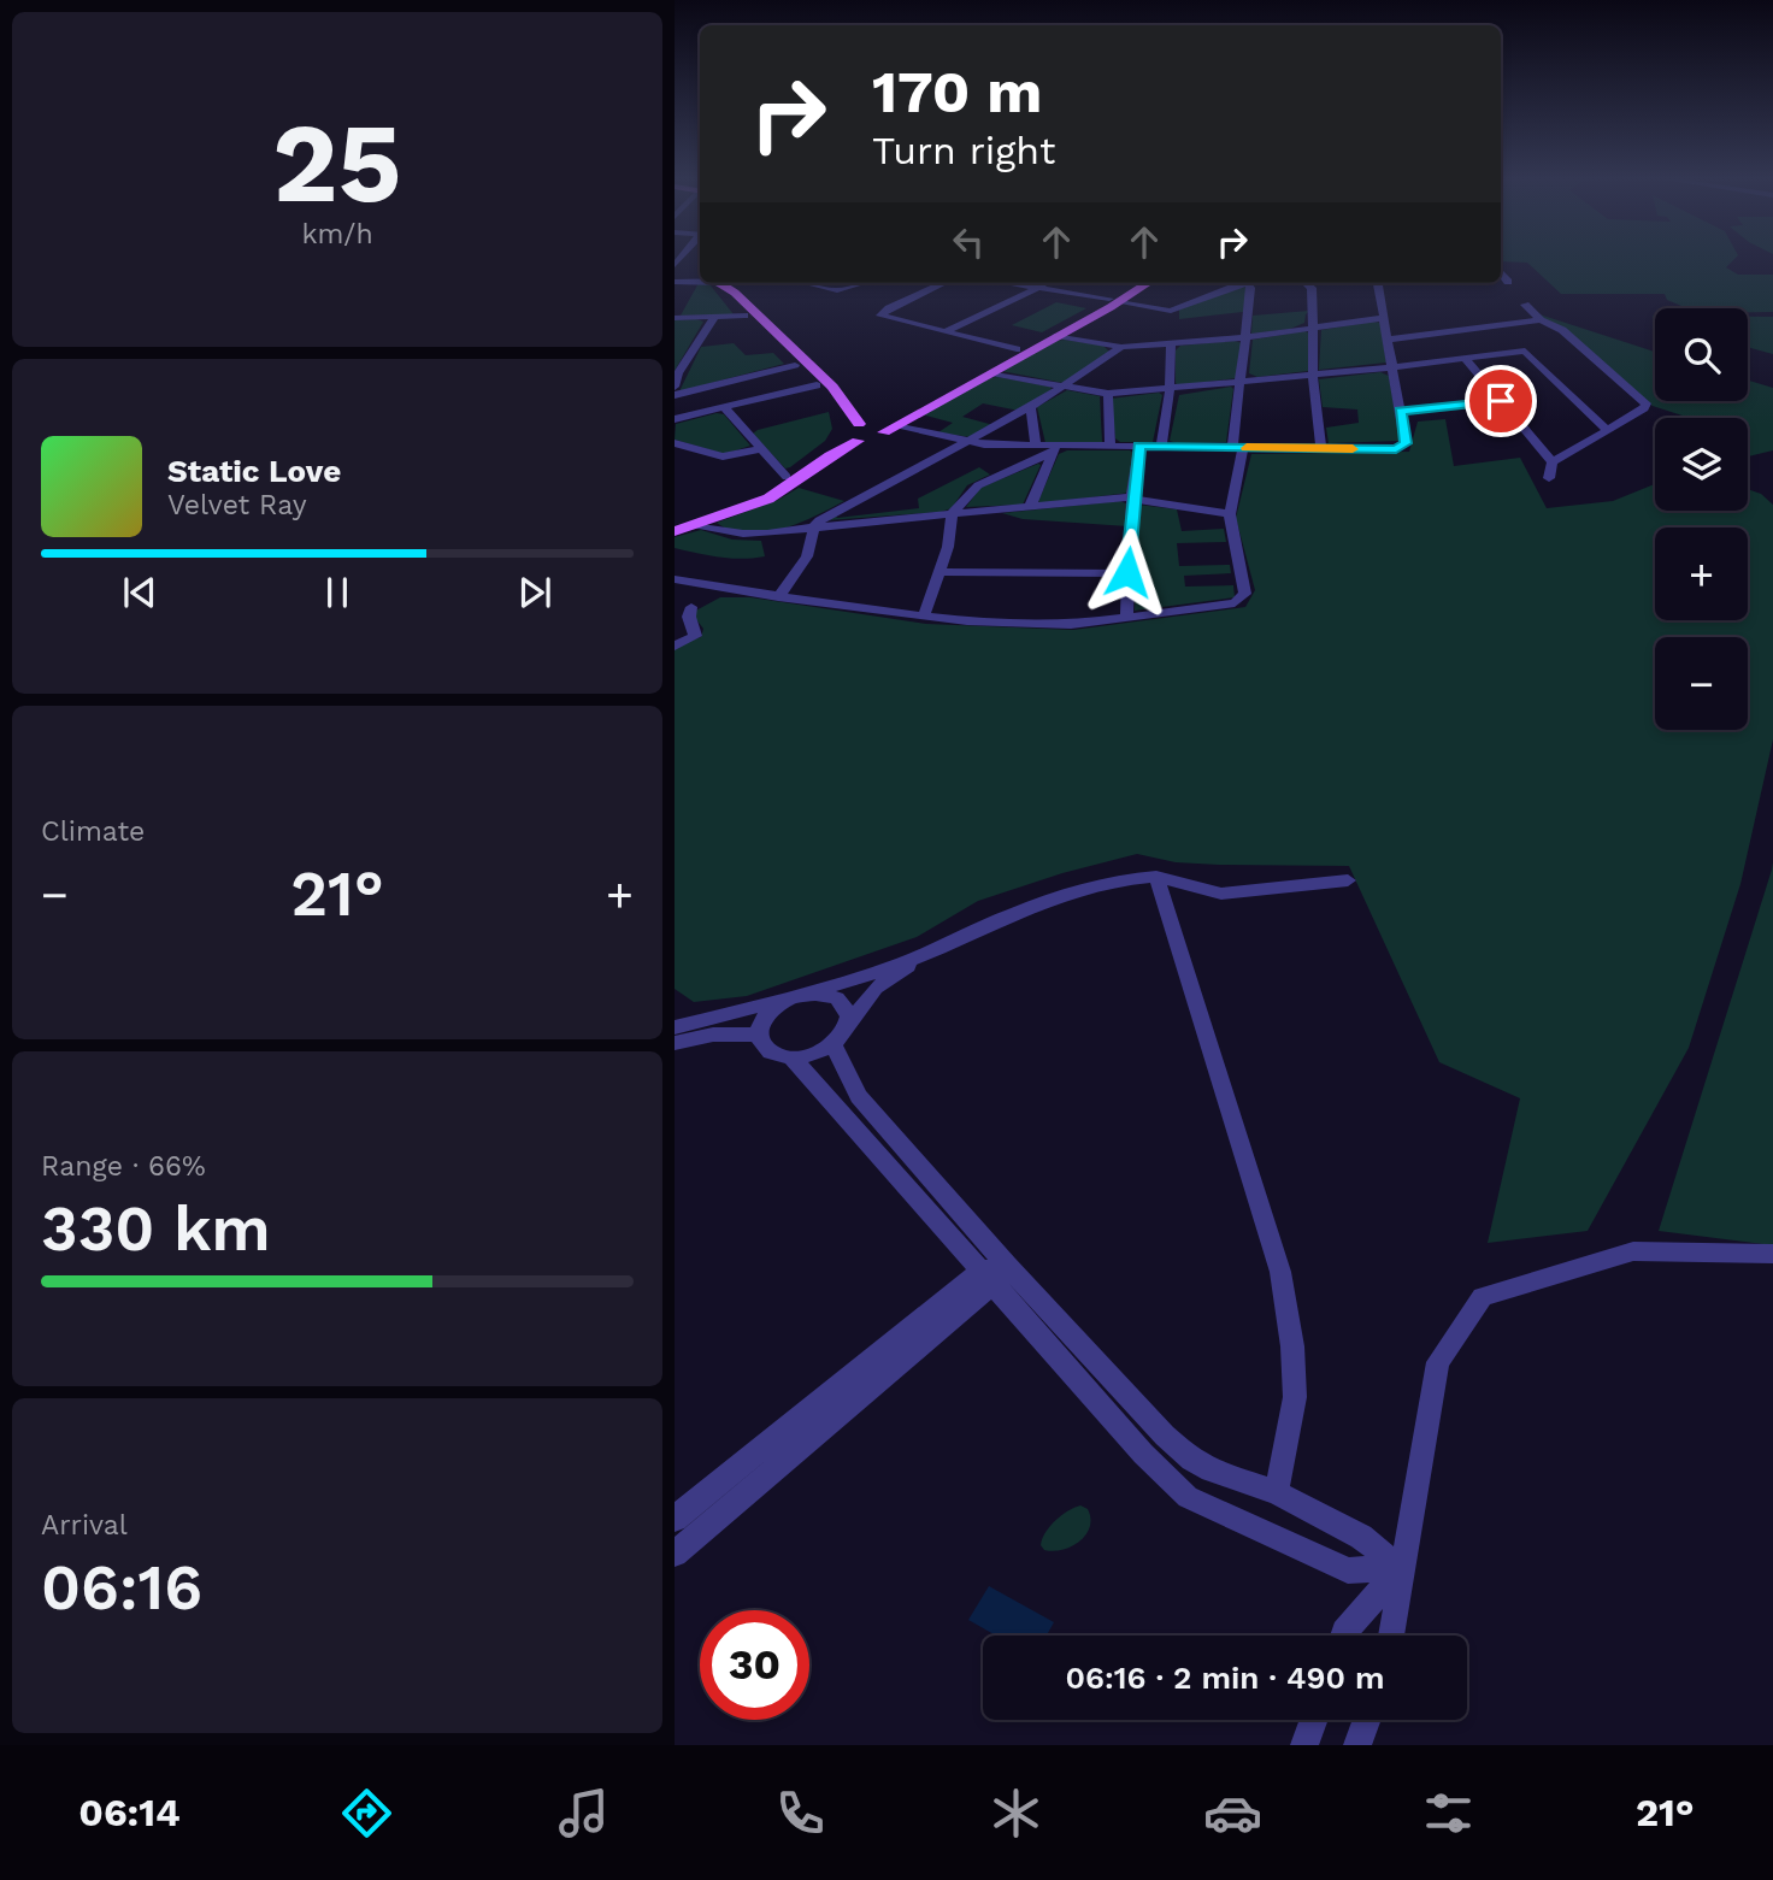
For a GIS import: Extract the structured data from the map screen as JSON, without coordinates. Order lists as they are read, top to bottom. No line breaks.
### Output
{"page":{"tile":[["25","km/h"],"Climate",["Range · 66%","330 km"],["Arrival","06:16"]],"turn":["170 m","Turn right"],"map_buttons":["+","−"],"song":["Static Love","Velvet Ray"],"heat":["−","21°","+"],"limit":"30","trip":"06:16 · 2 min · 490 m","tabs":["06:14","21°"]}}
